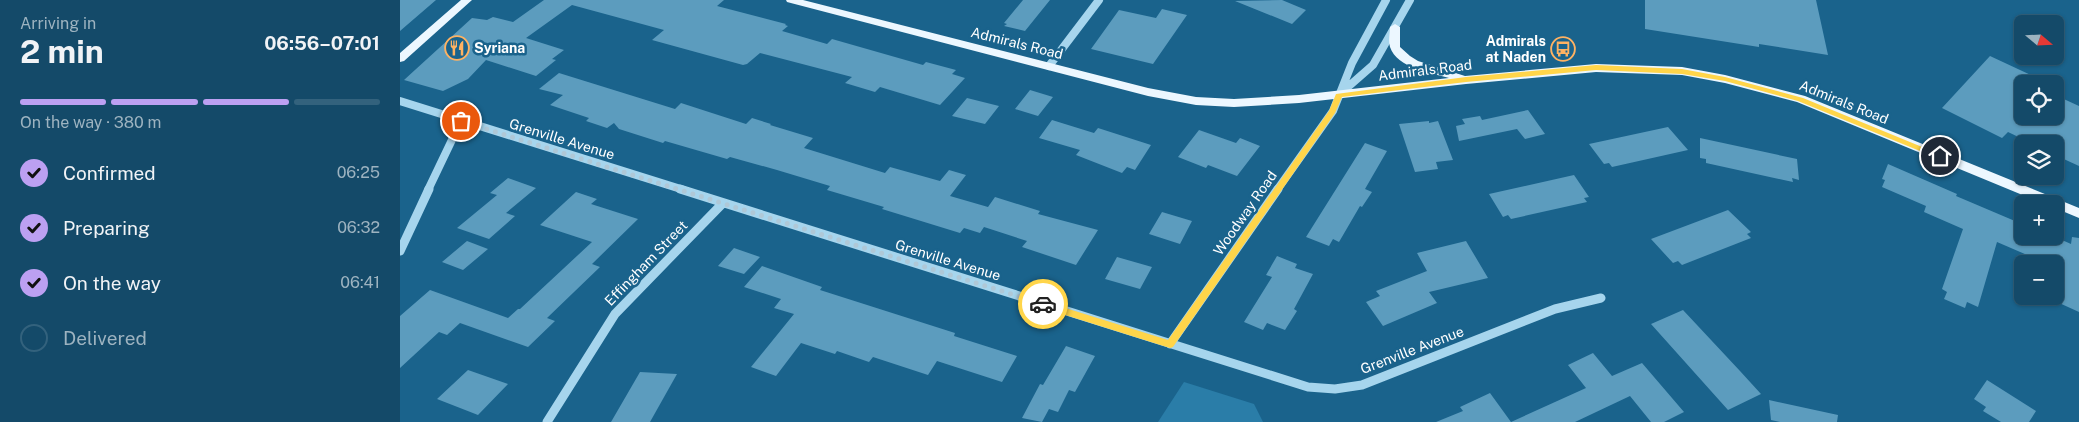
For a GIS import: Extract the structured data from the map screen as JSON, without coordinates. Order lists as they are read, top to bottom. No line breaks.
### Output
{"streets":{"main road":["Admirals Road"],"street":["Grenville Avenue","Woodway Road","Effingham Street"]},"crossings":[["Admirals Road","Woodway Road"],["Grenville Avenue","Woodway Road"],["Grenville Avenue","Effingham Street"]],"places":{"restaurant":["Syriana"],"bus stop":["Admirals at Naden"]},"north":"right","page":{"heading":["2 min","Arriving in","06:56–07:01"],"map_buttons":["+","−"],"bar":"On the way · 380 m","list":[["Confirmed","06:25"],["Preparing","06:32"],["On the way","06:41"],"Delivered"]}}
